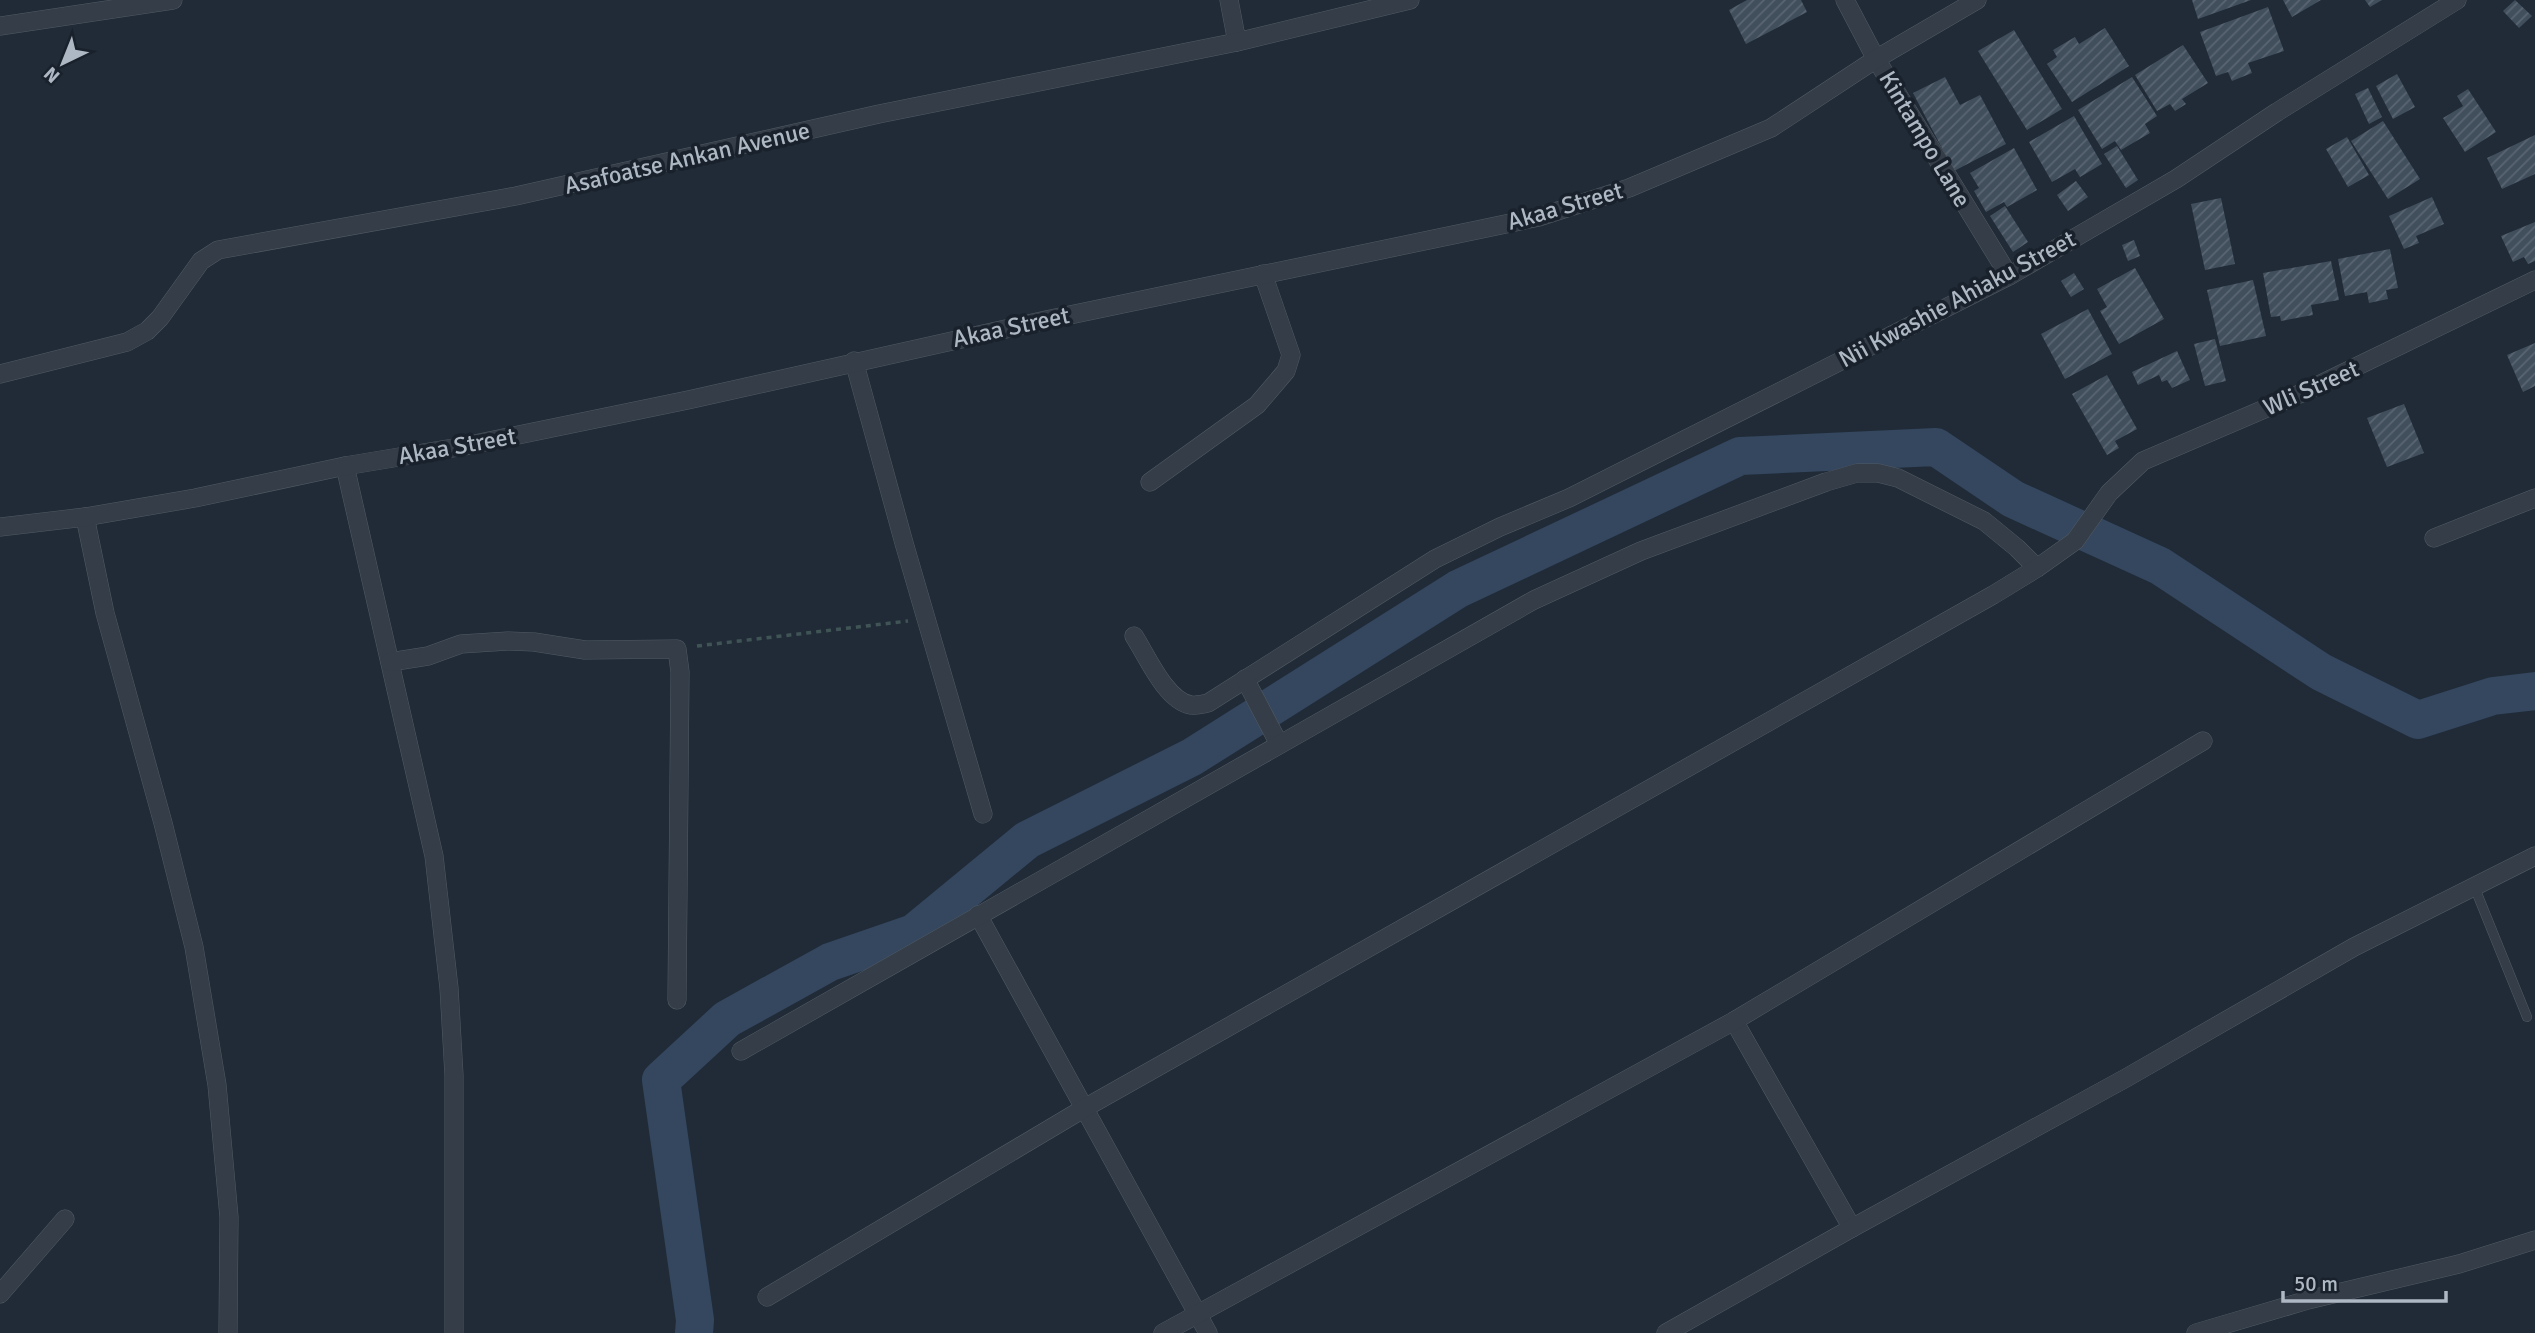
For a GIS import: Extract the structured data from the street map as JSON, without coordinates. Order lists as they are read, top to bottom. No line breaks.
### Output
{"streets":{"street":["Kintampo Lane","Asafoatse Ankan Avenue","Akaa Street","Nii Kwashie Ahiaku Street","Wli Street"]},"crossings":[["Kintampo Lane","Akaa Street"],["Kintampo Lane","Nii Kwashie Ahiaku Street"]],"scale_bar":"50 m","north":"bottom left"}
